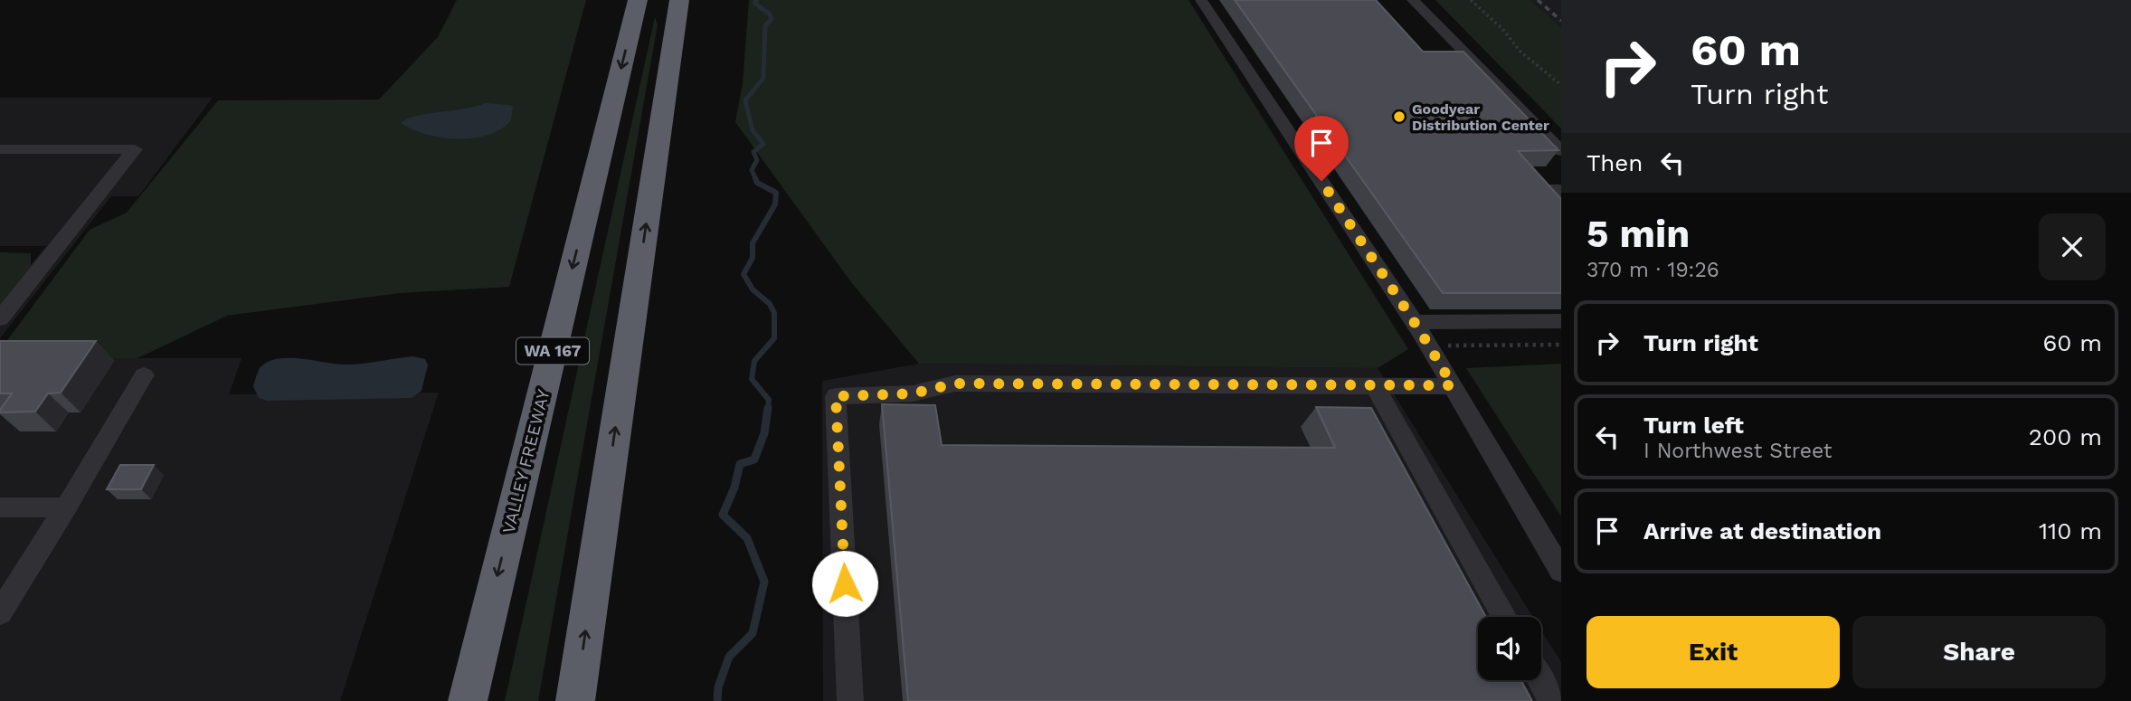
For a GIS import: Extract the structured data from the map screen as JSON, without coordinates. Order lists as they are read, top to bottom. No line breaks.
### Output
{"streets":{"highway":["WA 167","VALLEY FREEWAY"]},"places":["Goodyear Distribution Center"],"page":{"turn":["60 m","Turn right"],"then":"Then","heading":["5 min","370 m · 19:26"],"list":[{"name":"Turn right","value":"60 m"},{"name":"Turn left","note":"I Northwest Street","value":"200 m"},{"name":"Arrive at destination","value":"110 m"}],"buttons":["Exit","Share"]}}
